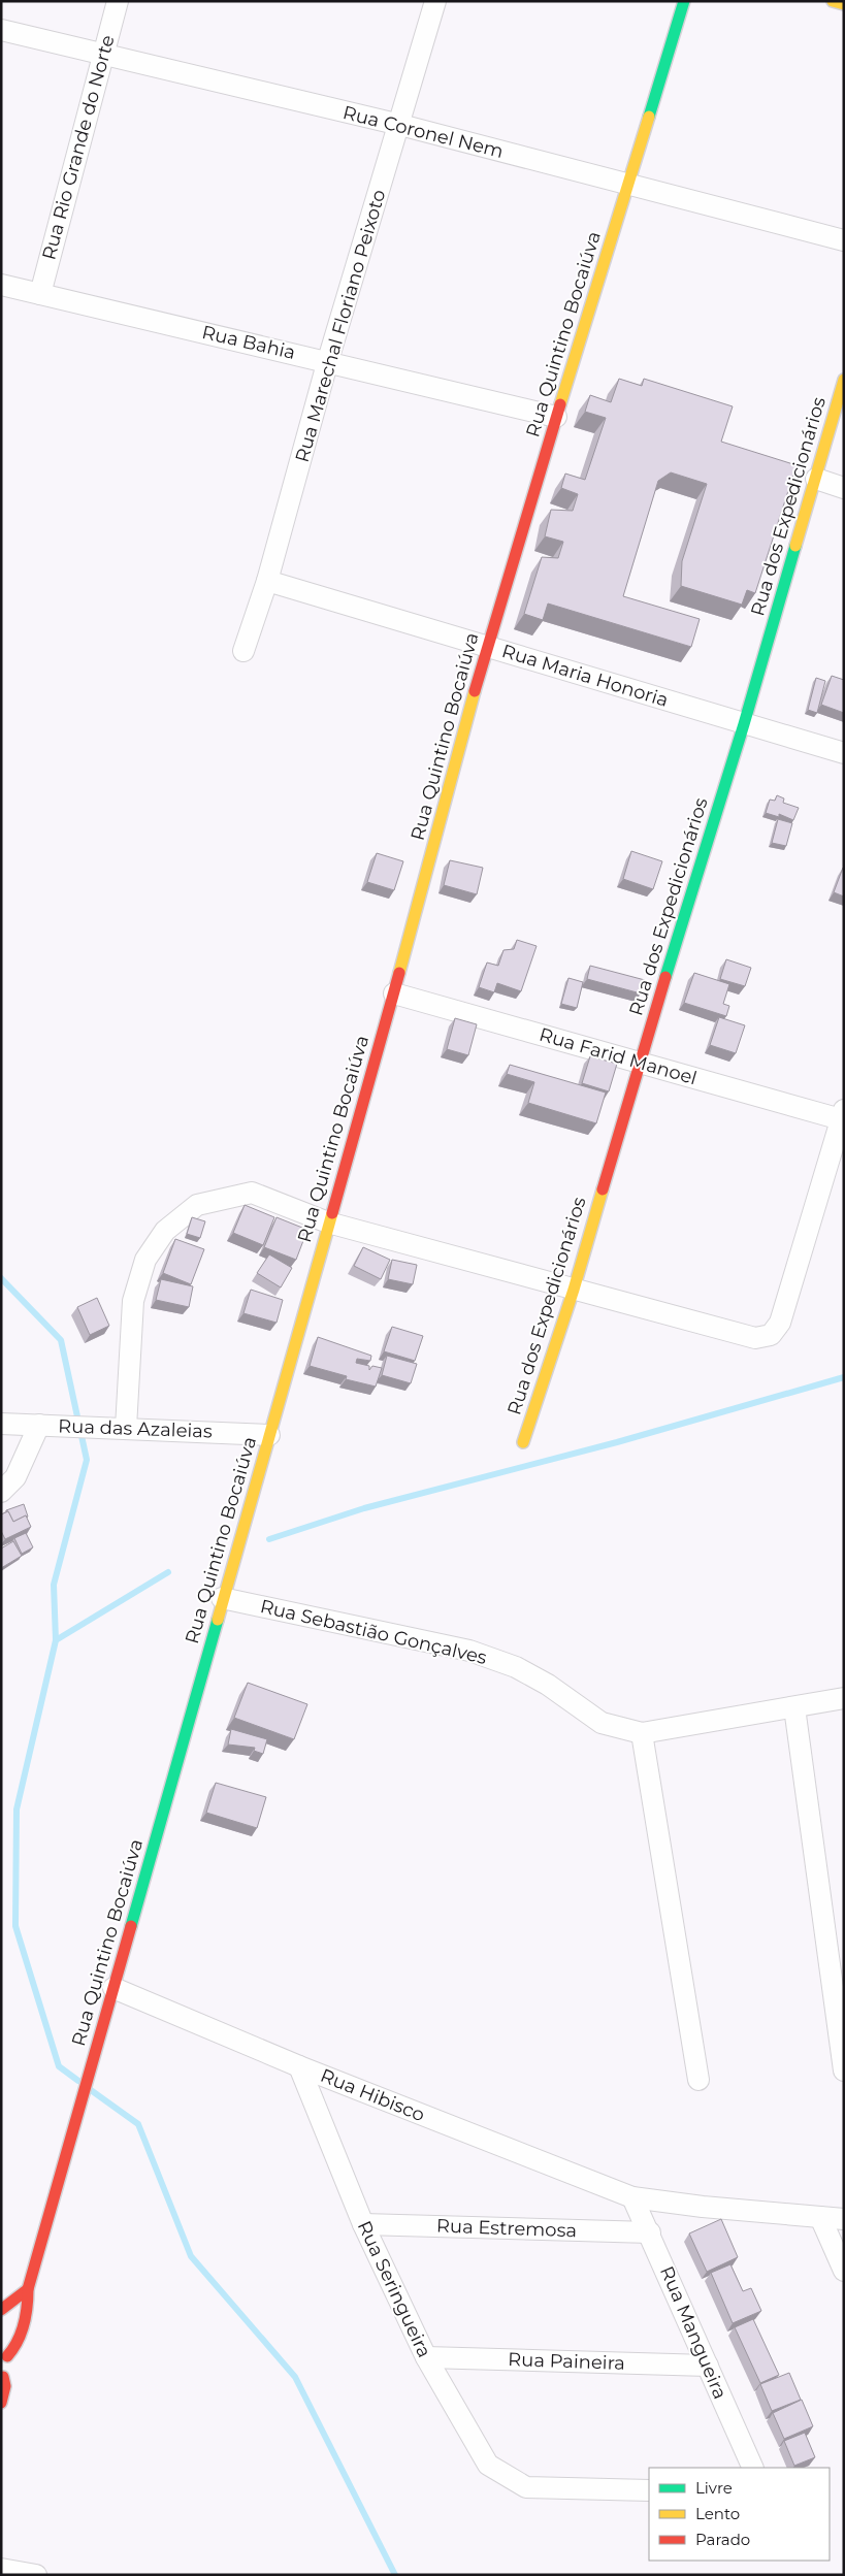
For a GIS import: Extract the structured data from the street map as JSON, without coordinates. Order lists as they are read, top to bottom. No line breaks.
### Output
{"streets":{"street":["Rua Coronel Nem","Rua Rio Grande do Norte","Rua Marechal Floriano Peixoto","Rua Quintino Bocaiúva","Rua Bahia","Rua dos Expedicionários","Rua Maria Honoria","Rua Farid Manoel","Rua das Azaleias","Rua Sebastião Gonçalves","Rua Hibisco","Rua Estremosa","Rua Seringueira","Rua Mangueira","Rua Paineira"]},"crossings":[["Rua Coronel Nem","Rua Rio Grande do Norte"],["Rua Coronel Nem","Rua Marechal Floriano Peixoto"],["Rua Coronel Nem","Rua Quintino Bocaiúva"],["Rua Rio Grande do Norte","Rua Bahia"],["Rua Marechal Floriano Peixoto","Rua Bahia"],["Rua Marechal Floriano Peixoto","Rua Maria Honoria"],["Rua Quintino Bocaiúva","Rua Bahia"],["Rua Quintino Bocaiúva","Rua Maria Honoria"],["Rua Quintino Bocaiúva","Rua Farid Manoel"],["Rua Quintino Bocaiúva","Rua das Azaleias"],["Rua Quintino Bocaiúva","Rua Sebastião Gonçalves"],["Rua Quintino Bocaiúva","Rua Hibisco"],["Rua dos Expedicionários","Rua Maria Honoria"],["Rua dos Expedicionários","Rua Farid Manoel"],["Rua Hibisco","Rua Seringueira"],["Rua Hibisco","Rua Mangueira"],["Rua Estremosa","Rua Seringueira"],["Rua Estremosa","Rua Mangueira"],["Rua Seringueira","Rua Paineira"],["Rua Mangueira","Rua Paineira"]],"legend":["Livre","Lento","Parado"]}
